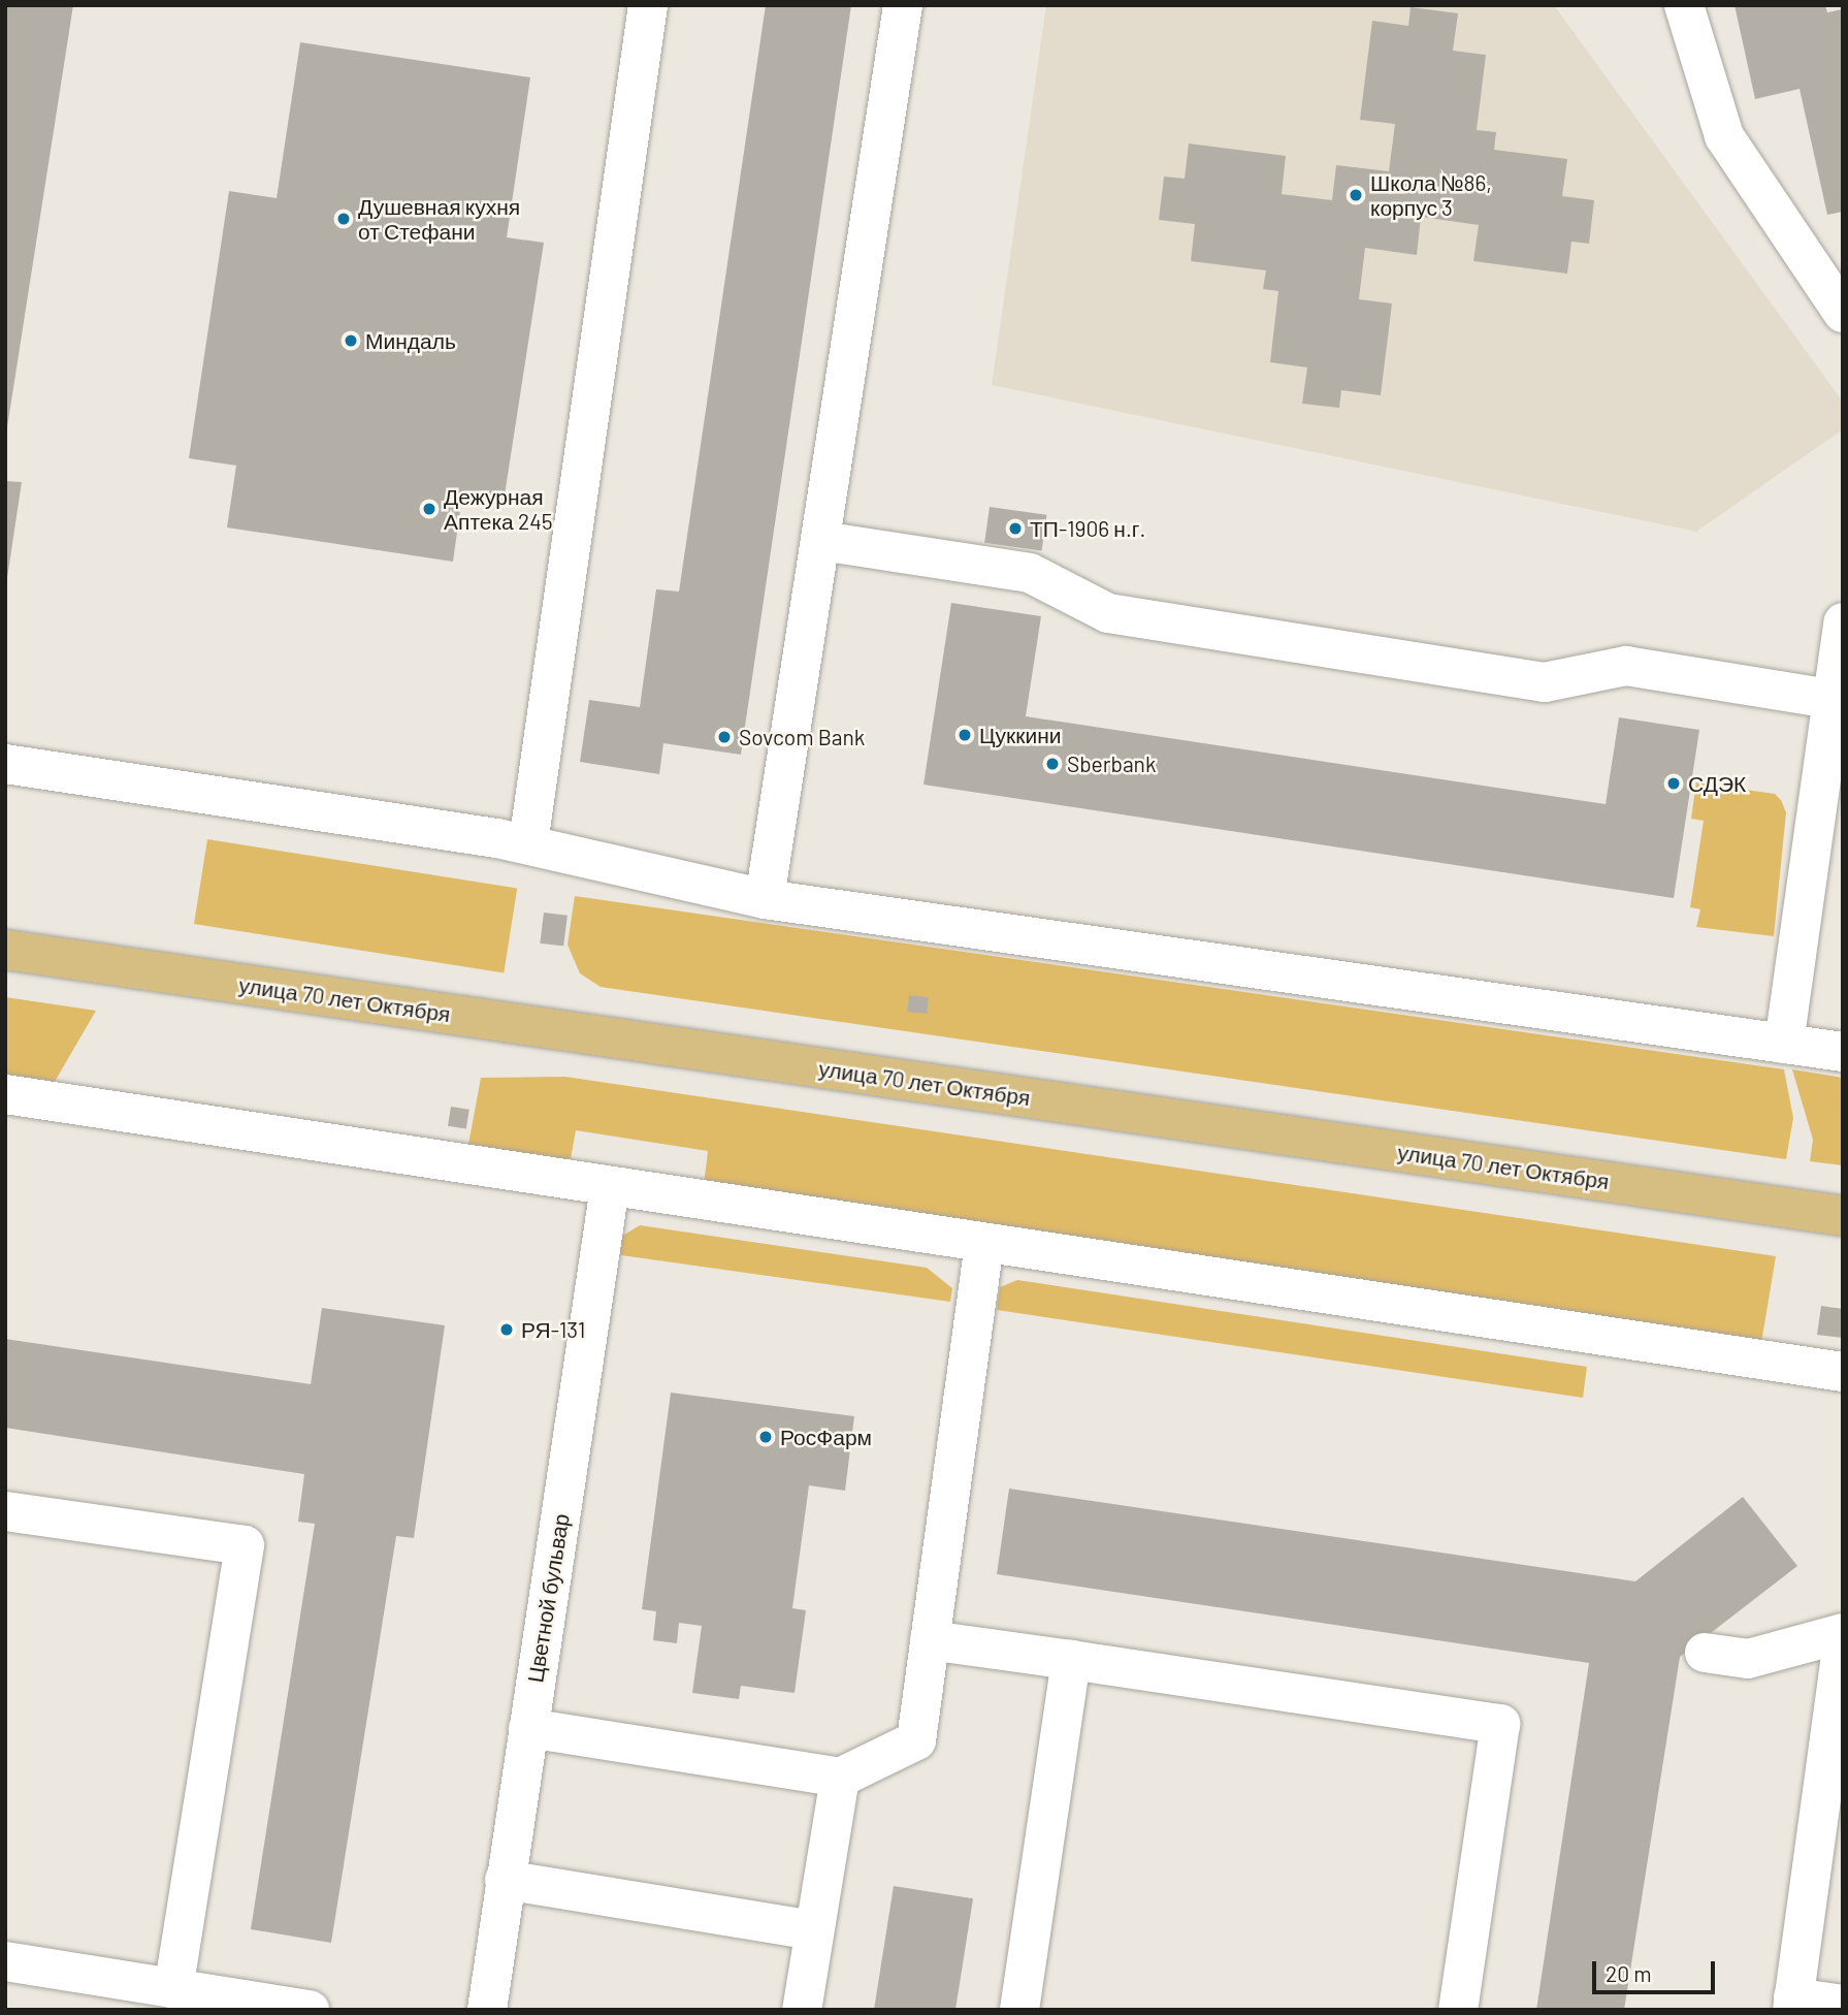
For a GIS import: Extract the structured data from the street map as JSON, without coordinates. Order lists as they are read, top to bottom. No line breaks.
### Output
{"streets":{"main road":["улица 70 лет Октября"],"street":["Цветной бульвар"]},"places":["Школа №86, корпус 3","Душевная кухня от Стефани","Миндаль","Дежурная Аптека 245","ТП-1906 н.г.","Цуккини","Sovcom Bank","Sberbank","СДЭК","РЯ-131","РосФарм"],"scale_bar":"20 m"}
